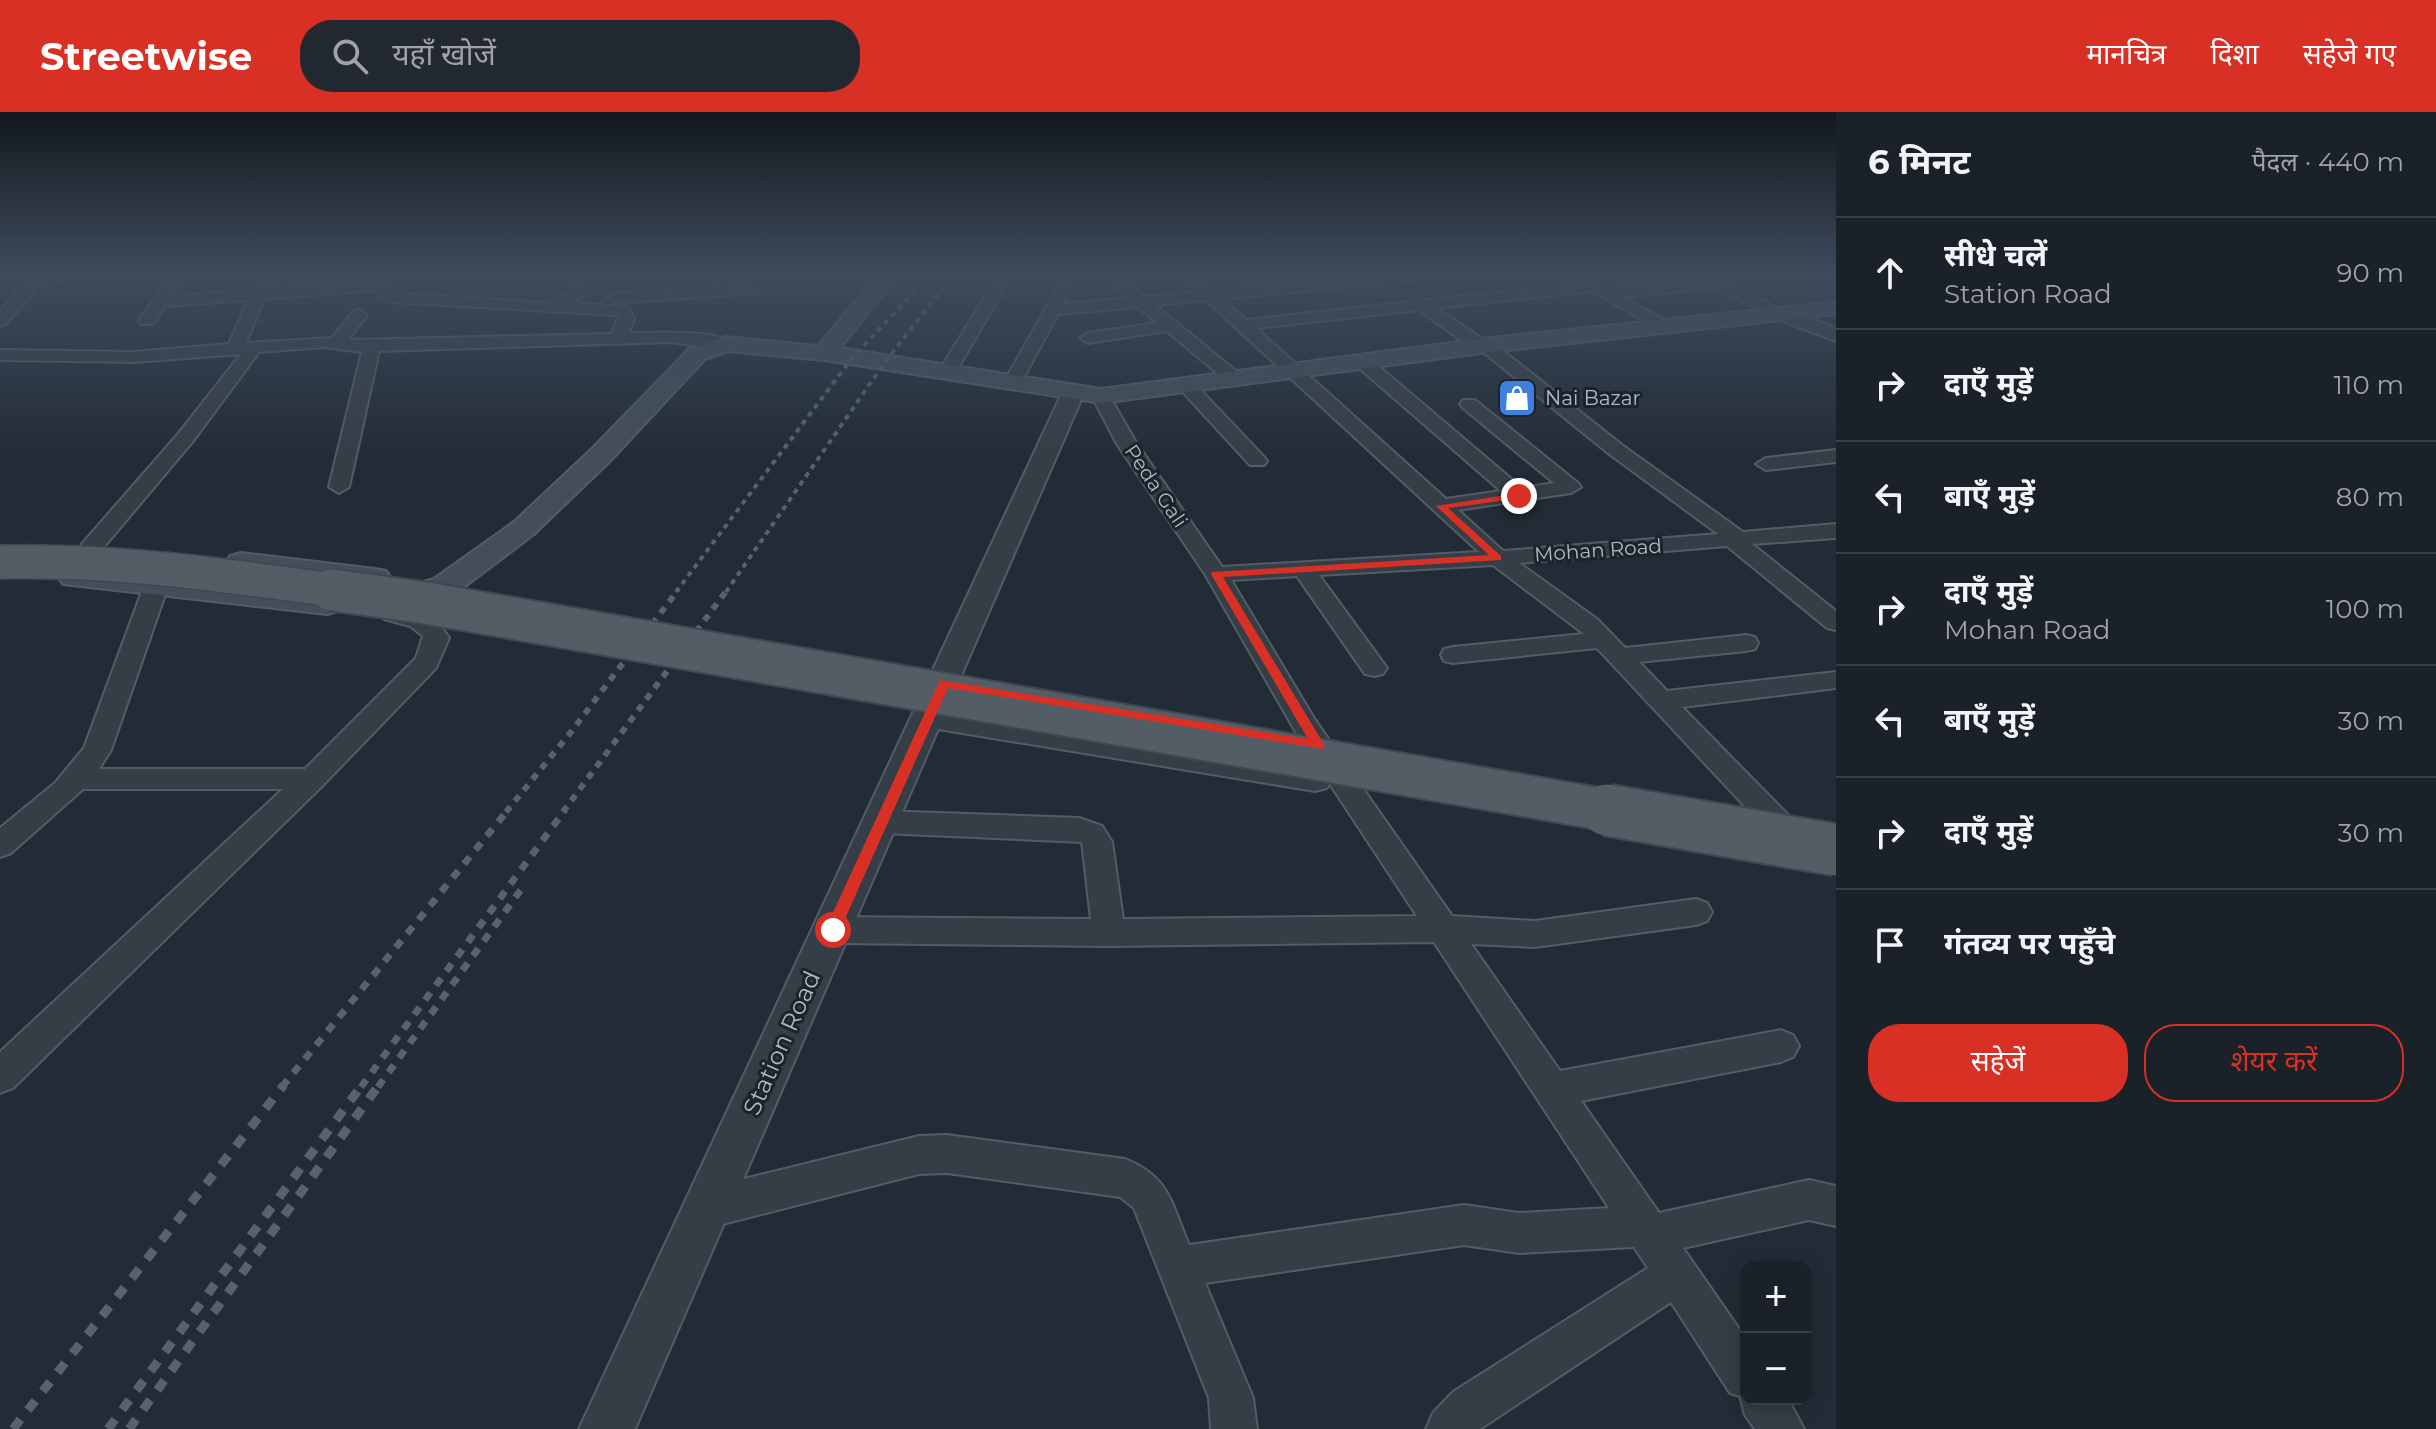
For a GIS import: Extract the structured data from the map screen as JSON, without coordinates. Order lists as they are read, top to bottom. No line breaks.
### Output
{"streets":{"street":["Peda Gali","Mohan Road","Station Road"]},"crossings":[["Peda Gali","Mohan Road"],["Peda Gali","Station Road"]],"places":{"shop":["Nai Bazar"]},"page":{"header":"Streetwise","search":"यहाँ खोजें","nav":["मानचित्र","दिशा","सहेजे गए"],"heading":["6 मिनट","पैदल · 440 m"],"list":[["सीधे चलें","Station Road","90 m"],["दाएँ मुड़ें","110 m"],["बाएँ मुड़ें","80 m"],["दाएँ मुड़ें","Mohan Road","100 m"],["बाएँ मुड़ें","30 m"],["दाएँ मुड़ें","30 m"],"गंतव्य पर पहुँचे"],"buttons":["सहेजें","शेयर करें"],"map_buttons":["+","−"]}}
